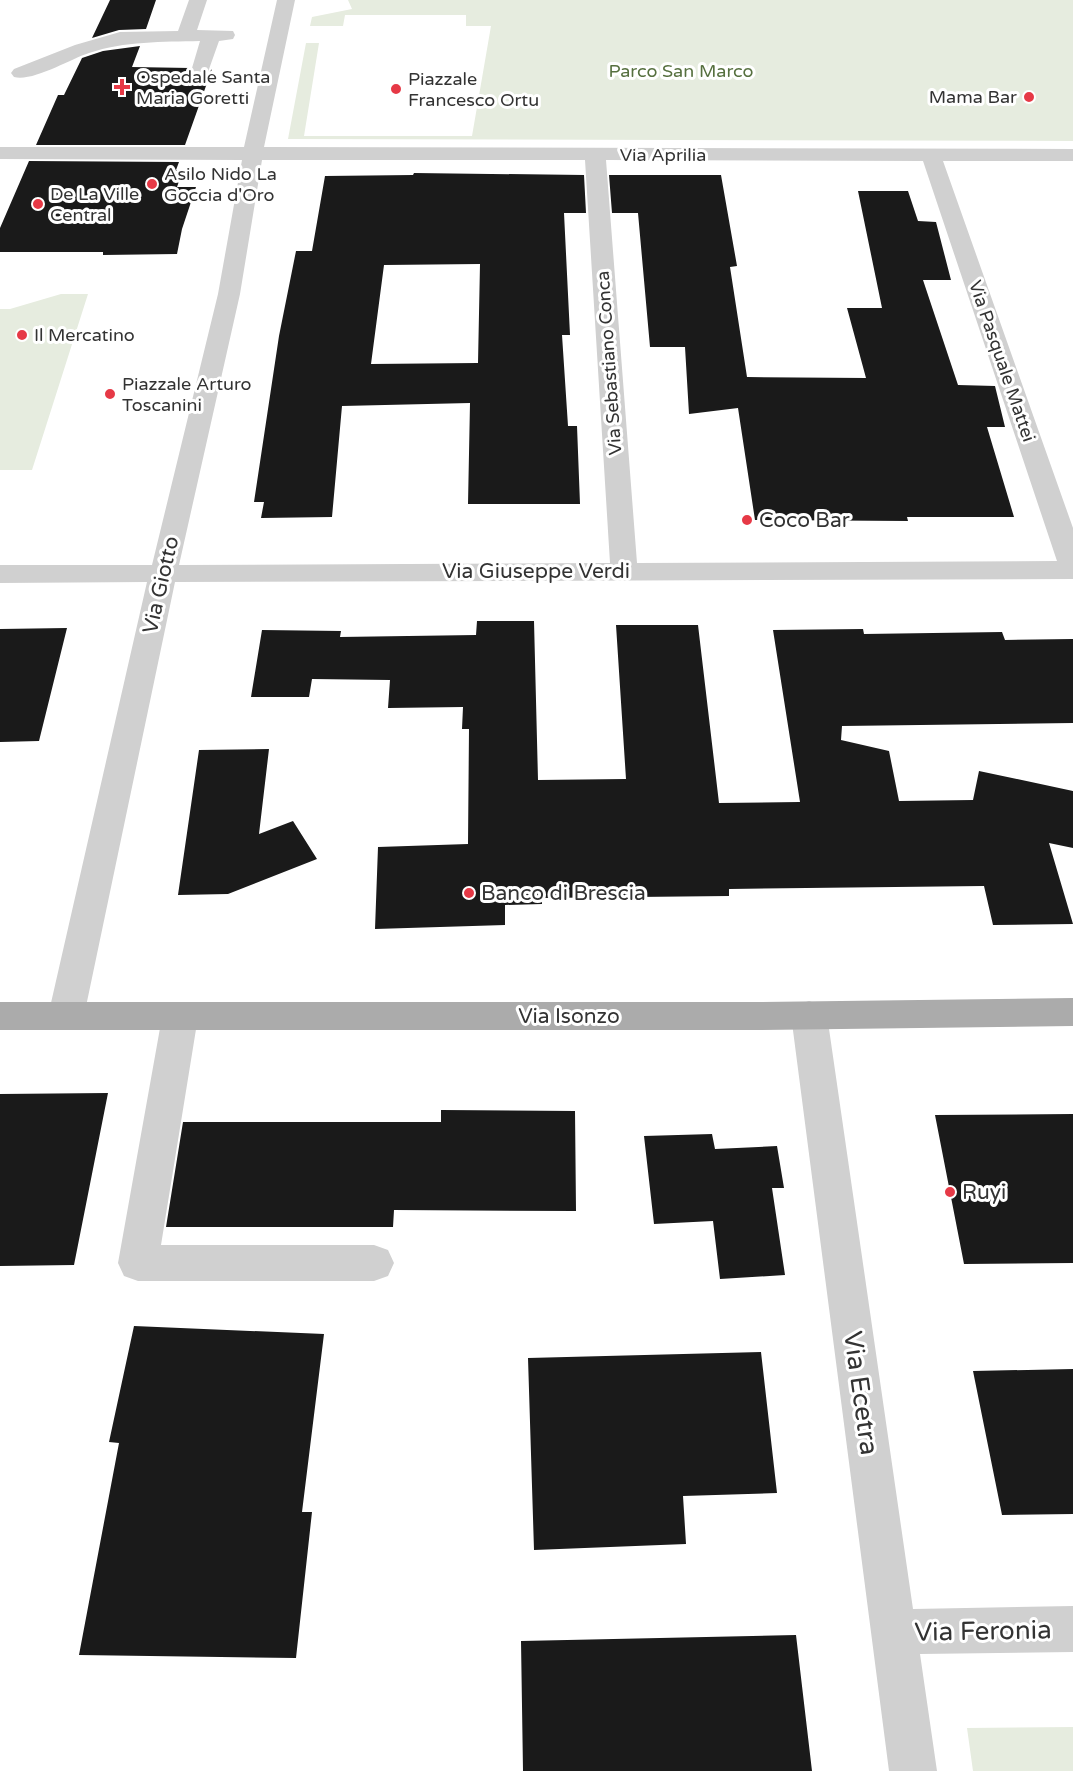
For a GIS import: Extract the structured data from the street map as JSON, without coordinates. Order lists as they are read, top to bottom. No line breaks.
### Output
{"streets":{"main road":["Via Isonzo"],"street":["Via Aprilia","Via Pasquale Mattei","Via Sebastiano Conca","Via Giuseppe Verdi","Via Giotto","Via Ecetra","Via Feronia"]},"crossings":[["Via Aprilia","Via Pasquale Mattei"],["Via Aprilia","Via Sebastiano Conca"],["Via Aprilia","Via Giotto"],["Via Pasquale Mattei","Via Giuseppe Verdi"],["Via Sebastiano Conca","Via Giuseppe Verdi"],["Via Giuseppe Verdi","Via Giotto"],["Via Giotto","Via Isonzo"],["Via Isonzo","Via Ecetra"],["Via Ecetra","Via Feronia"]],"parks":["Parco San Marco"],"places":{"health":["Ospedale Santa Maria Goretti"],"other":["Piazzale Francesco Ortu","Mama Bar","Asilo Nido La Goccia d'Oro","De La Ville Central","Il Mercatino","Piazzale Arturo Toscanini","Coco Bar","Banco di Brescia","Ruyi"]}}
